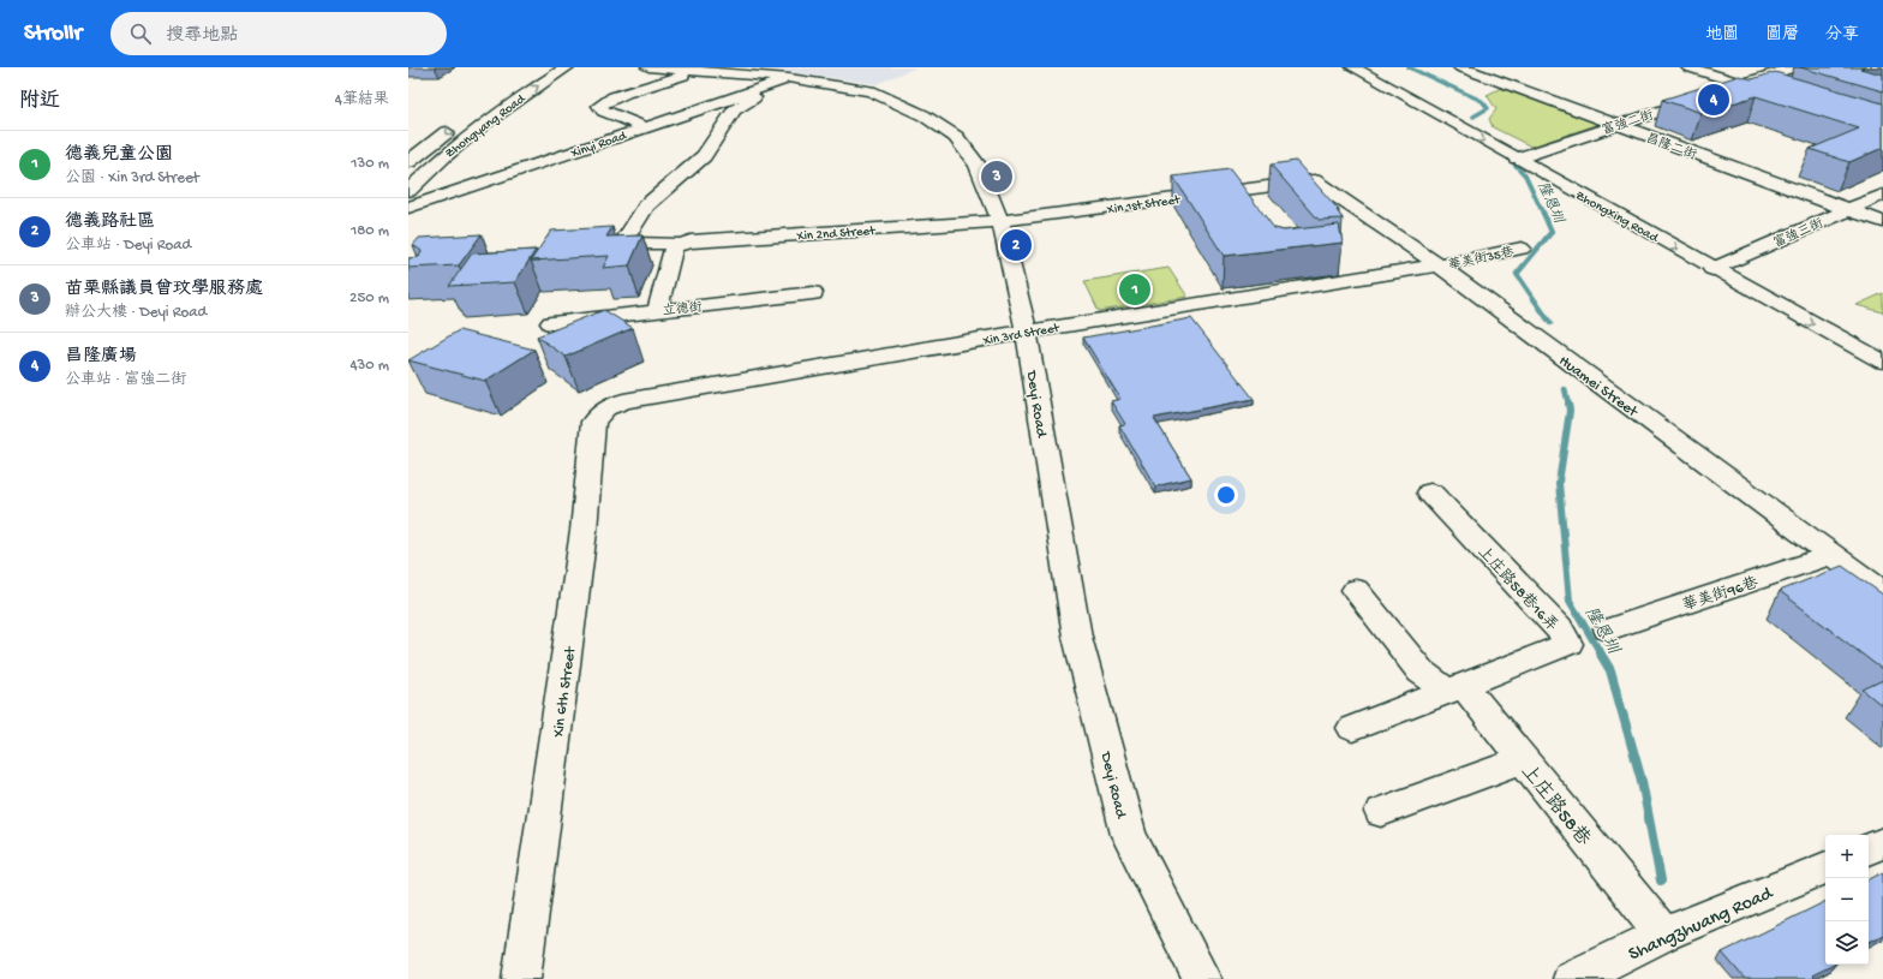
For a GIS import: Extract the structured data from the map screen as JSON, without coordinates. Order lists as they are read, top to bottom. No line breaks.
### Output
{"streets":{"street":["富強二街","Zhongyang Road","Xinyi Road","昌隆二街","Xin 1st Street","Zhongxing Road","Xin 2nd Street","富強三街","華美街35巷","立德街","Xin 3rd Street","Huamei Street","Deyi Road","上庄路58巷16弄","華美街96巷","Xin 6th Street","上庄路58巷","Shangzhuang Road"]},"crossings":[["富強二街","昌隆二街"],["富強二街","Zhongxing Road"],["Xinyi Road","Xin 2nd Street"],["Xinyi Road","Deyi Road"],["昌隆二街","富強三街"],["Xin 1st Street","Xin 2nd Street"],["Xin 1st Street","Huamei Street"],["Xin 1st Street","Deyi Road"],["Zhongxing Road","富強三街"],["Xin 2nd Street","Deyi Road"],["華美街35巷","Xin 3rd Street"],["華美街35巷","Huamei Street"],["Xin 3rd Street","Huamei Street"],["Xin 3rd Street","Deyi Road"],["Xin 3rd Street","Xin 6th Street"],["Huamei Street","華美街96巷"],["上庄路58巷16弄","上庄路58巷"],["上庄路58巷","Shangzhuang Road"]],"water":["隆恩圳"],"page":{"header":"Strollr","search":"搜尋地點","nav":["地圖","圖層","分享"],"heading":["附近","4筆結果"],"pins":["4","3","2","1"],"list":[{"mark":"1","name":"德義兒童公園","note":"公園 · Xin 3rd Street","value":"130 m"},{"mark":"2","name":"德義路社區","note":"公車站 · Deyi Road","value":"180 m"},{"mark":"3","name":"苗栗縣議員曾玟學服務處","note":"辦公大樓 · Deyi Road","value":"250 m"},{"mark":"4","name":"昌隆廣場","note":"公車站 · 富強二街","value":"430 m"}],"map_buttons":["+","−"]}}
